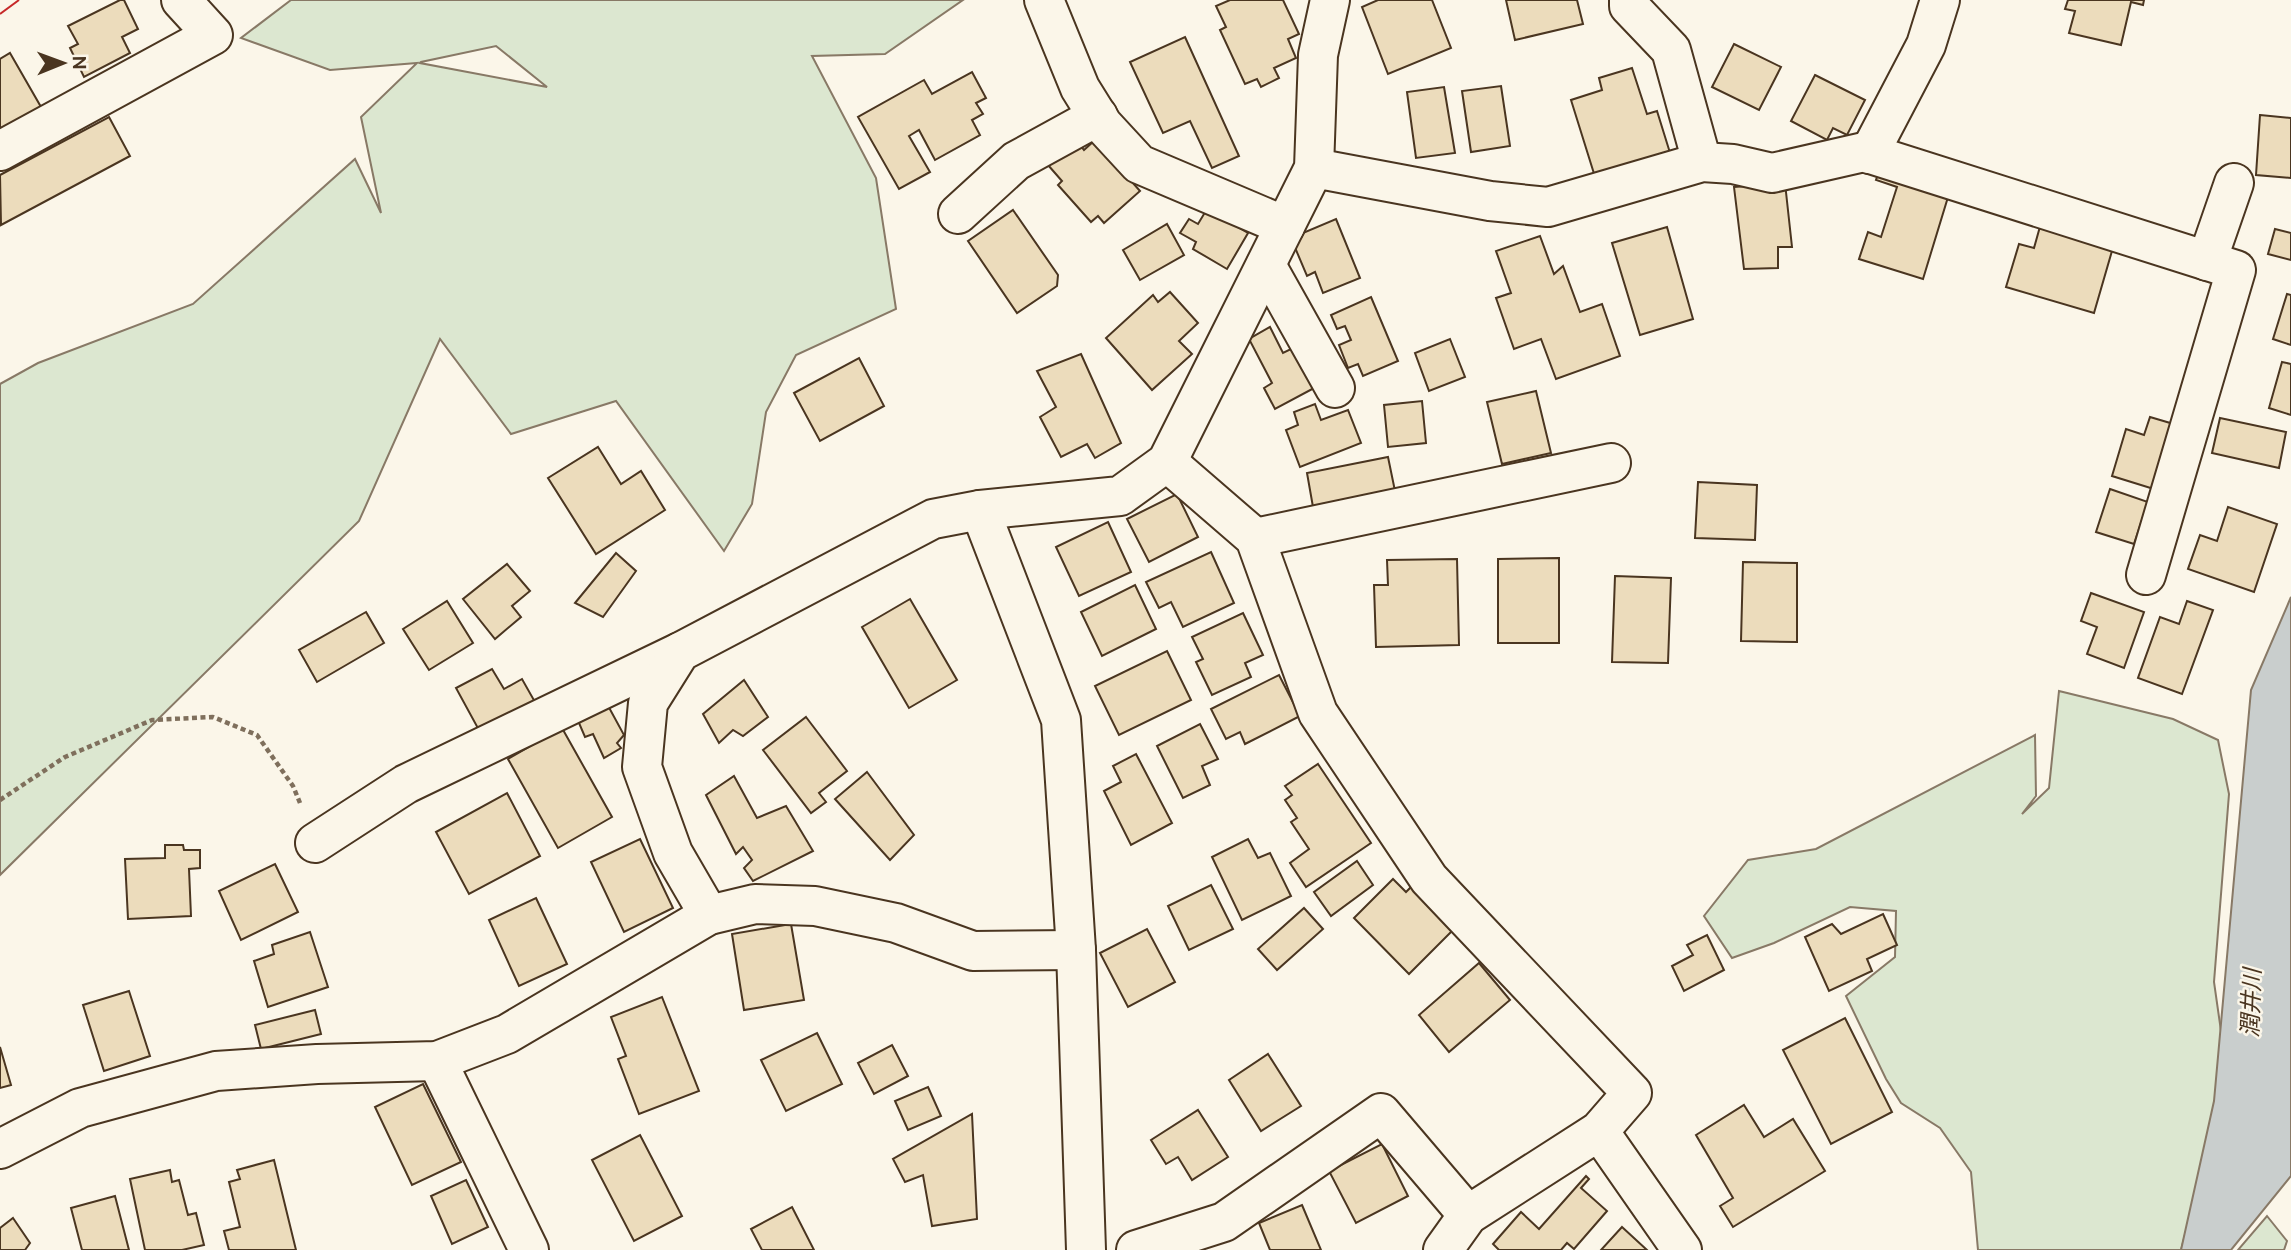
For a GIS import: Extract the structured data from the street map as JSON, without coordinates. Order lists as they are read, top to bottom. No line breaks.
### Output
{"water":["潤井川"],"north":"right"}
